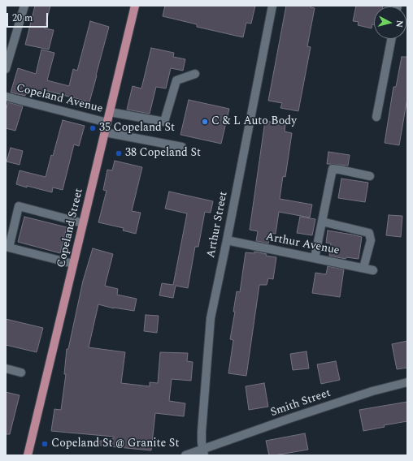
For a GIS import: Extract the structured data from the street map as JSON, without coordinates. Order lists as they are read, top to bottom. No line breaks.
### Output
{"streets":{"main road":["Copeland Street"],"street":["Copeland Avenue","Arthur Street","Arthur Avenue","Smith Street"]},"crossings":[["Copeland Avenue","Copeland Street"],["Arthur Street","Arthur Avenue"],["Arthur Street","Smith Street"]],"places":["C & L Auto Body","35 Copeland St","38 Copeland St","Copeland St @ Granite St"],"scale_bar":"20 m","north":"right"}
